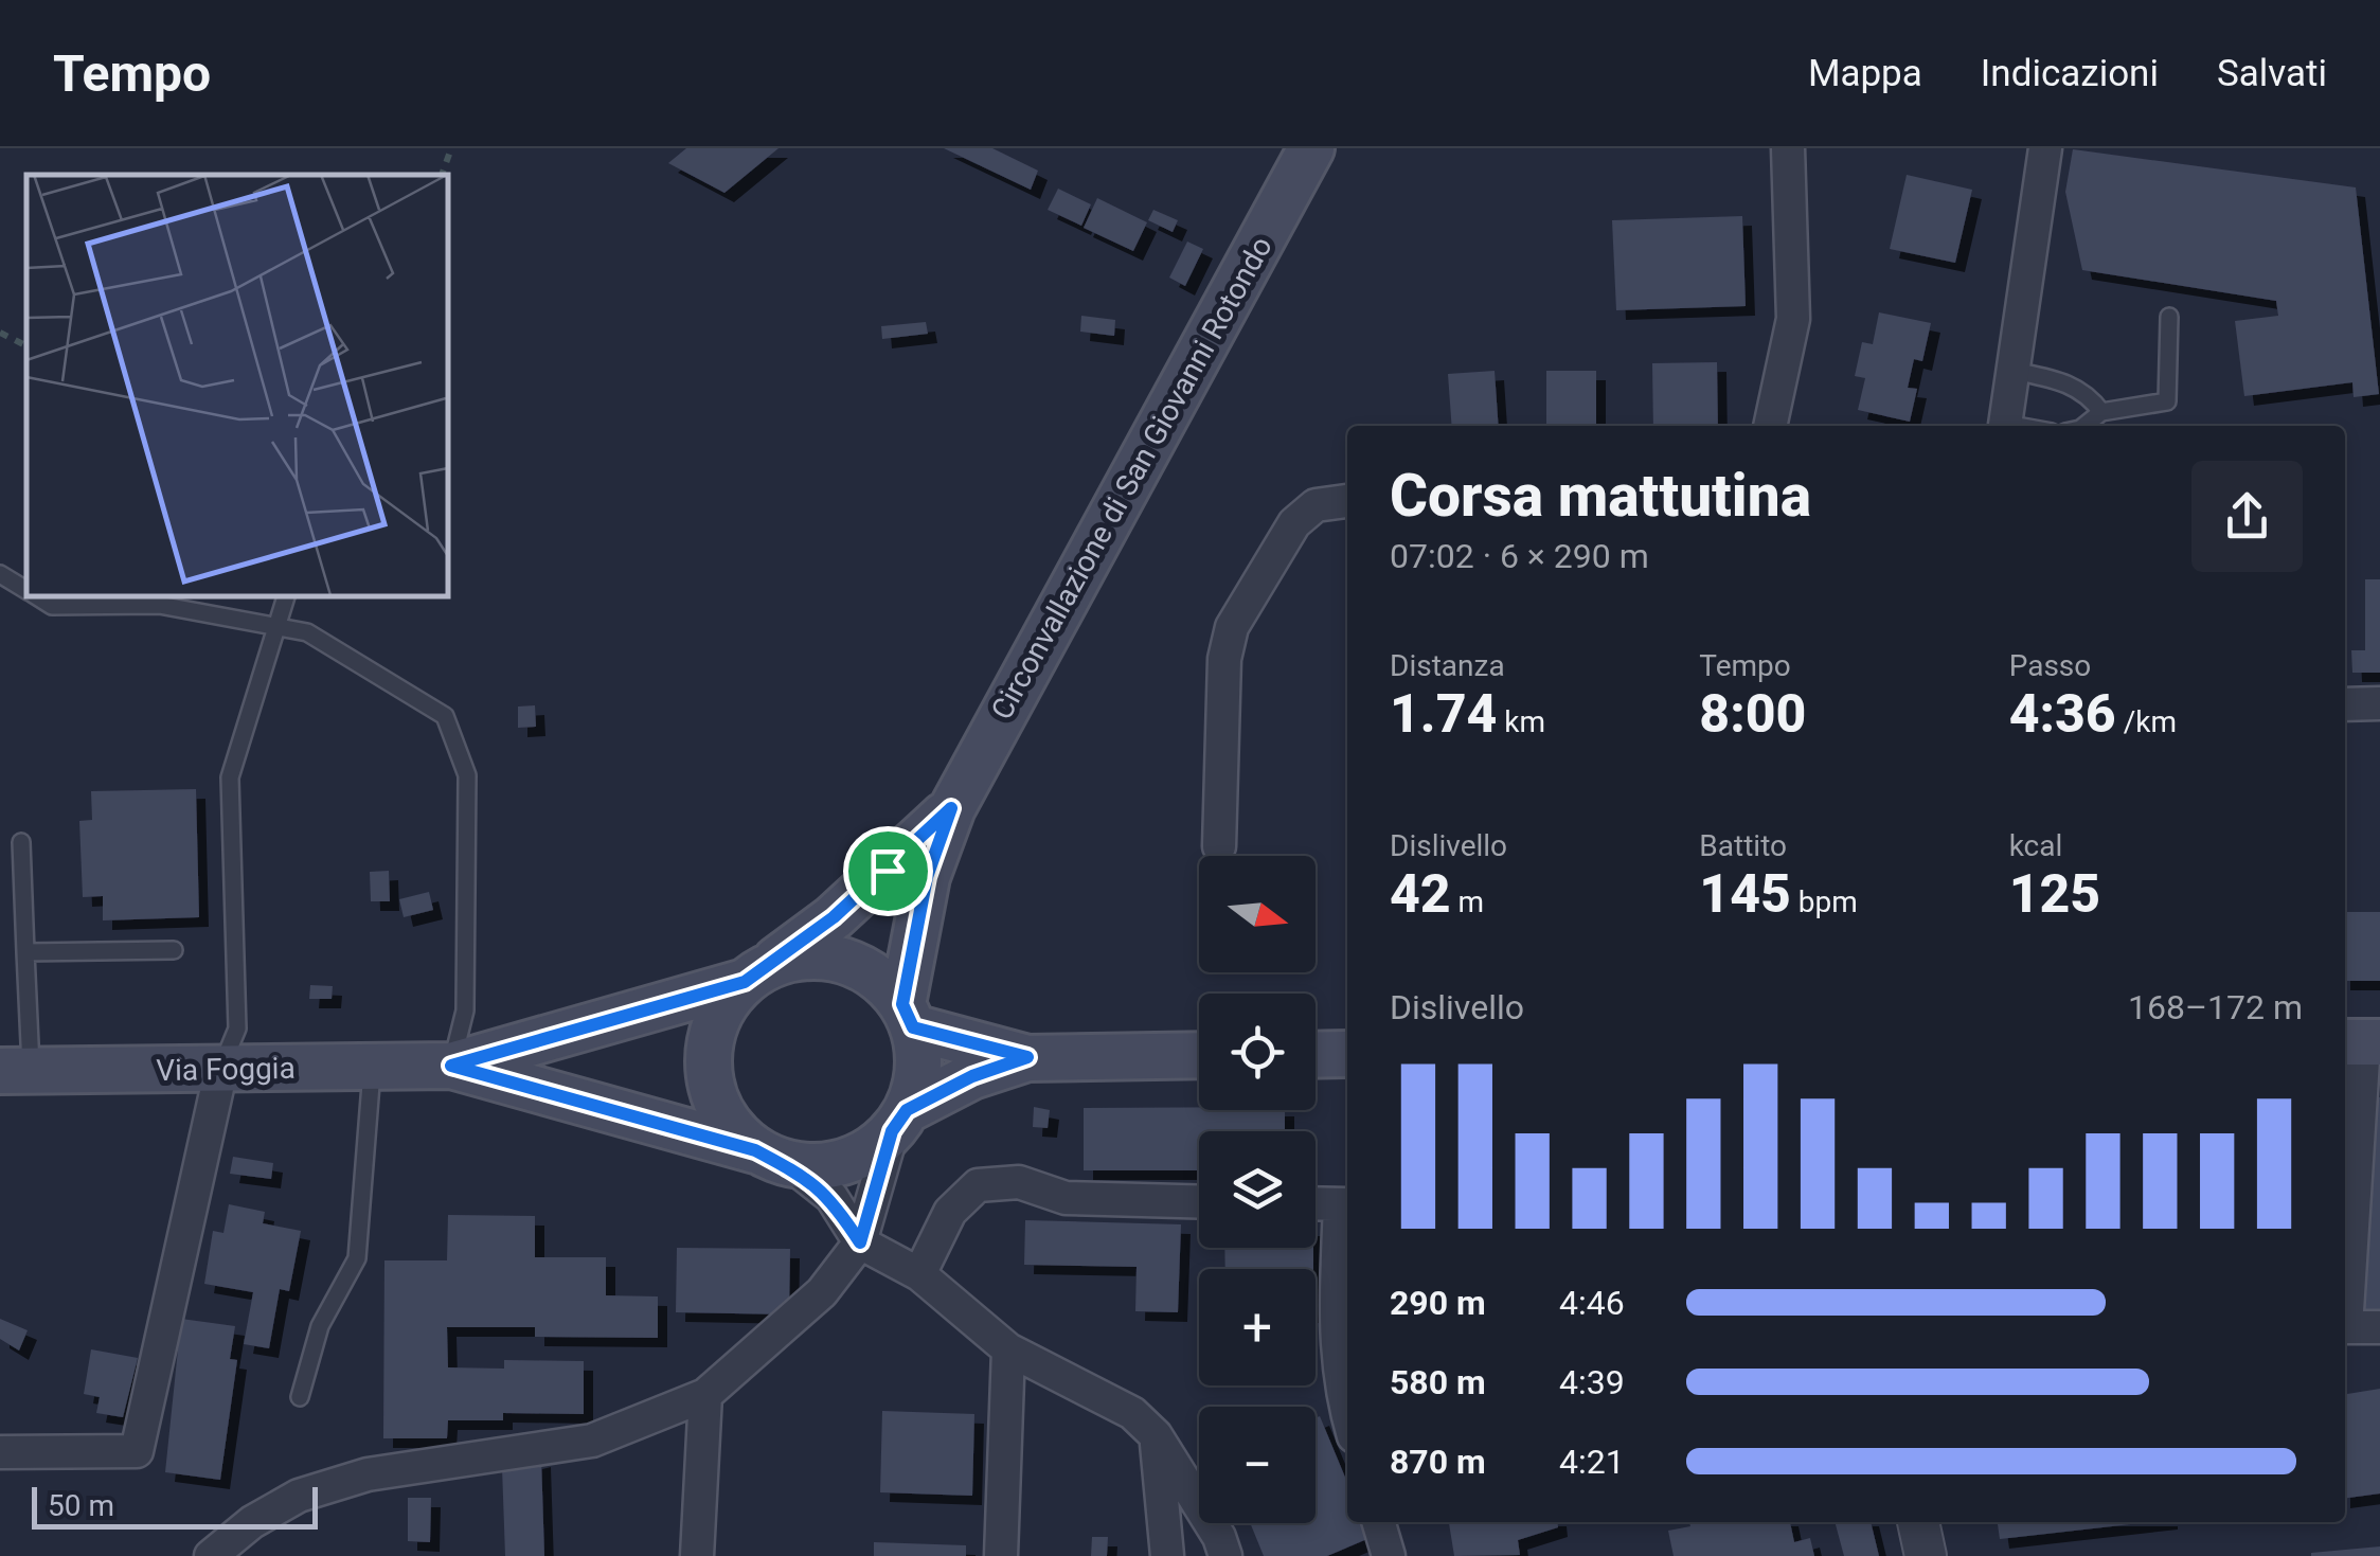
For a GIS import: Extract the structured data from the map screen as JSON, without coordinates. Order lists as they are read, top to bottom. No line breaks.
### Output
{"streets":{"main road":["Circonvallazione di San Giovanni Rotondo","Via Foggia"]},"crossings":[["Circonvallazione di San Giovanni Rotondo","Via Foggia"]],"scale_bar":"50 m","north":"right","page":{"header":"Tempo","nav":["Mappa","Indicazioni","Salvati"],"heading":["Corsa mattutina","07:02 · 6 × 290 m"],"stats":[["Distanza","1.74 km"],["Tempo","8:00"],["Passo","4:36 /km"],["Dislivello","42 m"],["Battito","145 bpm"],["kcal","125"]],"map_buttons":["+","−"],"chart":["Dislivello","168–172 m"],"list":[{"name":"290 m","note":"4:46"},{"name":"580 m","note":"4:39"},{"name":"870 m","note":"4:21"}],"scale":"50 m"}}
